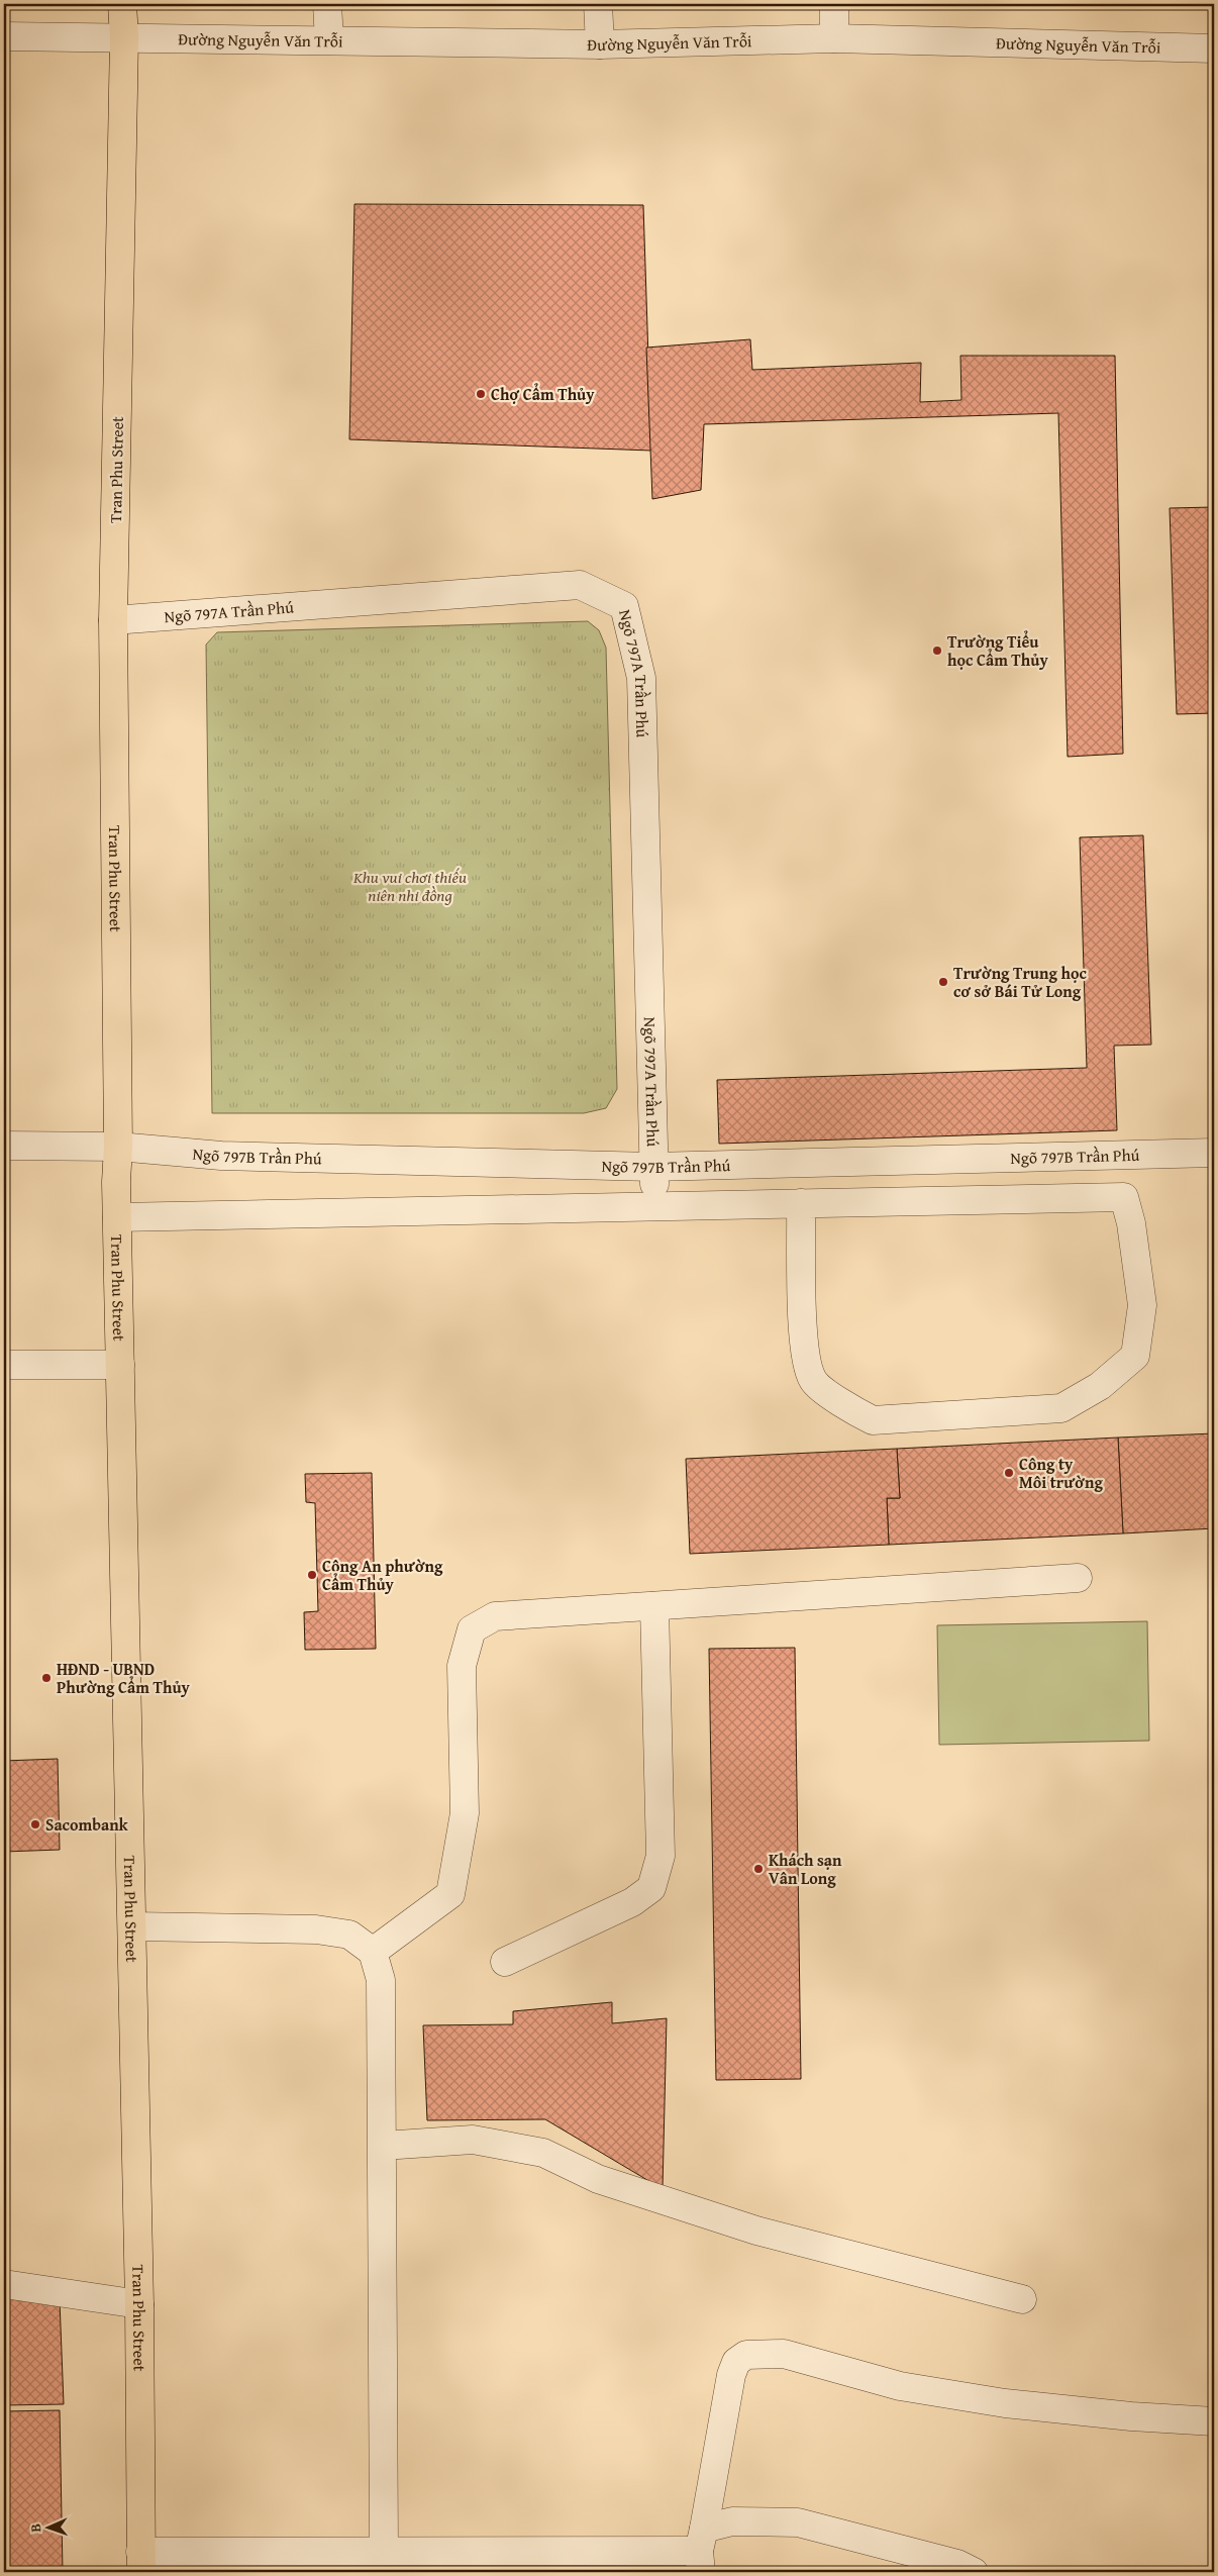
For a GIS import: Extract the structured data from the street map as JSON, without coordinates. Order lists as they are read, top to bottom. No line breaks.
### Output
{"streets":{"main road":["Tran Phu Street"],"street":["Đường Nguyễn Văn Trỗi","Ngõ 797A Trần Phú","Ngõ 797B Trần Phú"]},"crossings":[["Đường Nguyễn Văn Trỗi","Tran Phu Street"],["Tran Phu Street","Ngõ 797A Trần Phú"],["Tran Phu Street","Ngõ 797B Trần Phú"],["Ngõ 797A Trần Phú","Ngõ 797B Trần Phú"]],"parks":["Khu vui chơi thiếu niên nhi đồng"],"places":["Chợ Cẩm Thủy","Trường Tiểu học Cẩm Thủy","Trường Trung học cơ sở Bái Tử Long","Công ty Môi trường","Công An phường Cẩm Thủy","HĐND - UBND Phường Cẩm Thủy","Sacombank","Khách sạn Vân Long"],"north":"left"}
